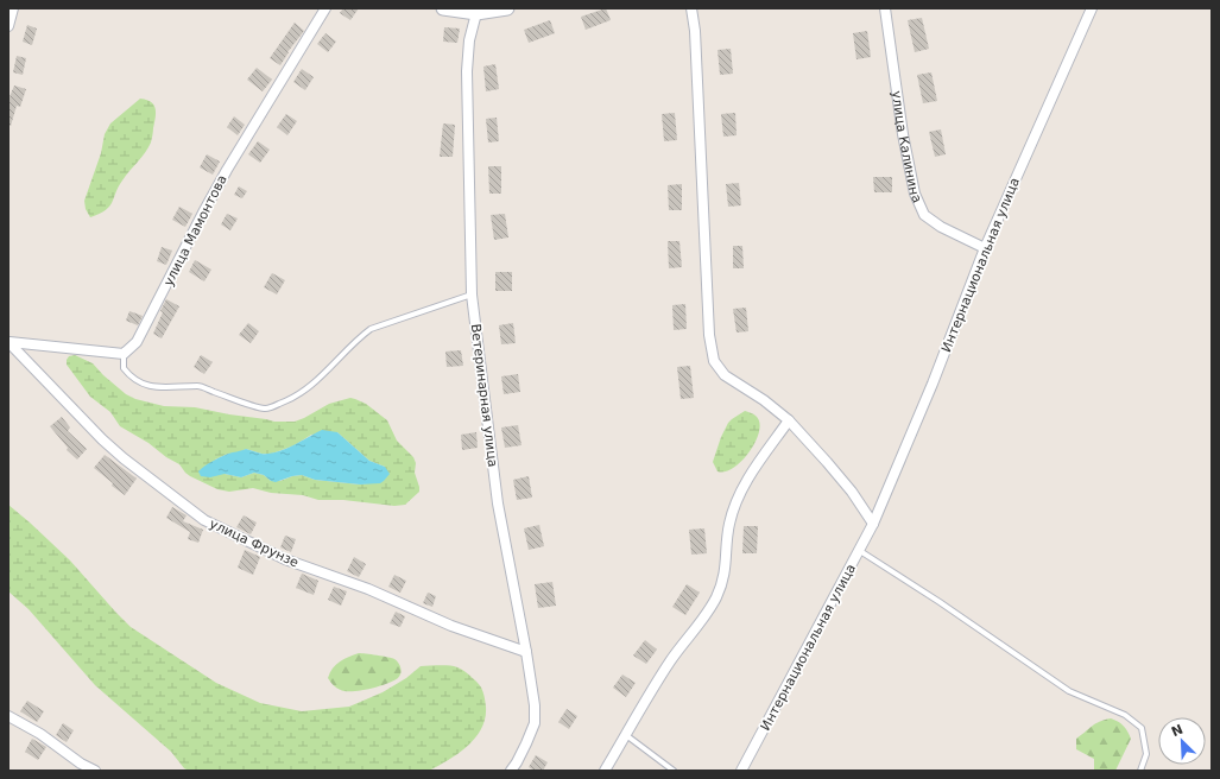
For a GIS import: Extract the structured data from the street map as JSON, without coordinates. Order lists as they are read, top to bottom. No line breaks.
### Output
{"streets":{"street":["улица Калинина","улица Мамонтова","Интернациональная улица","Ветеринарная улица","улица Фрунзе"]},"crossings":[["улица Калинина","Интернациональная улица"],["Ветеринарная улица","улица Фрунзе"]],"north":"top left"}
